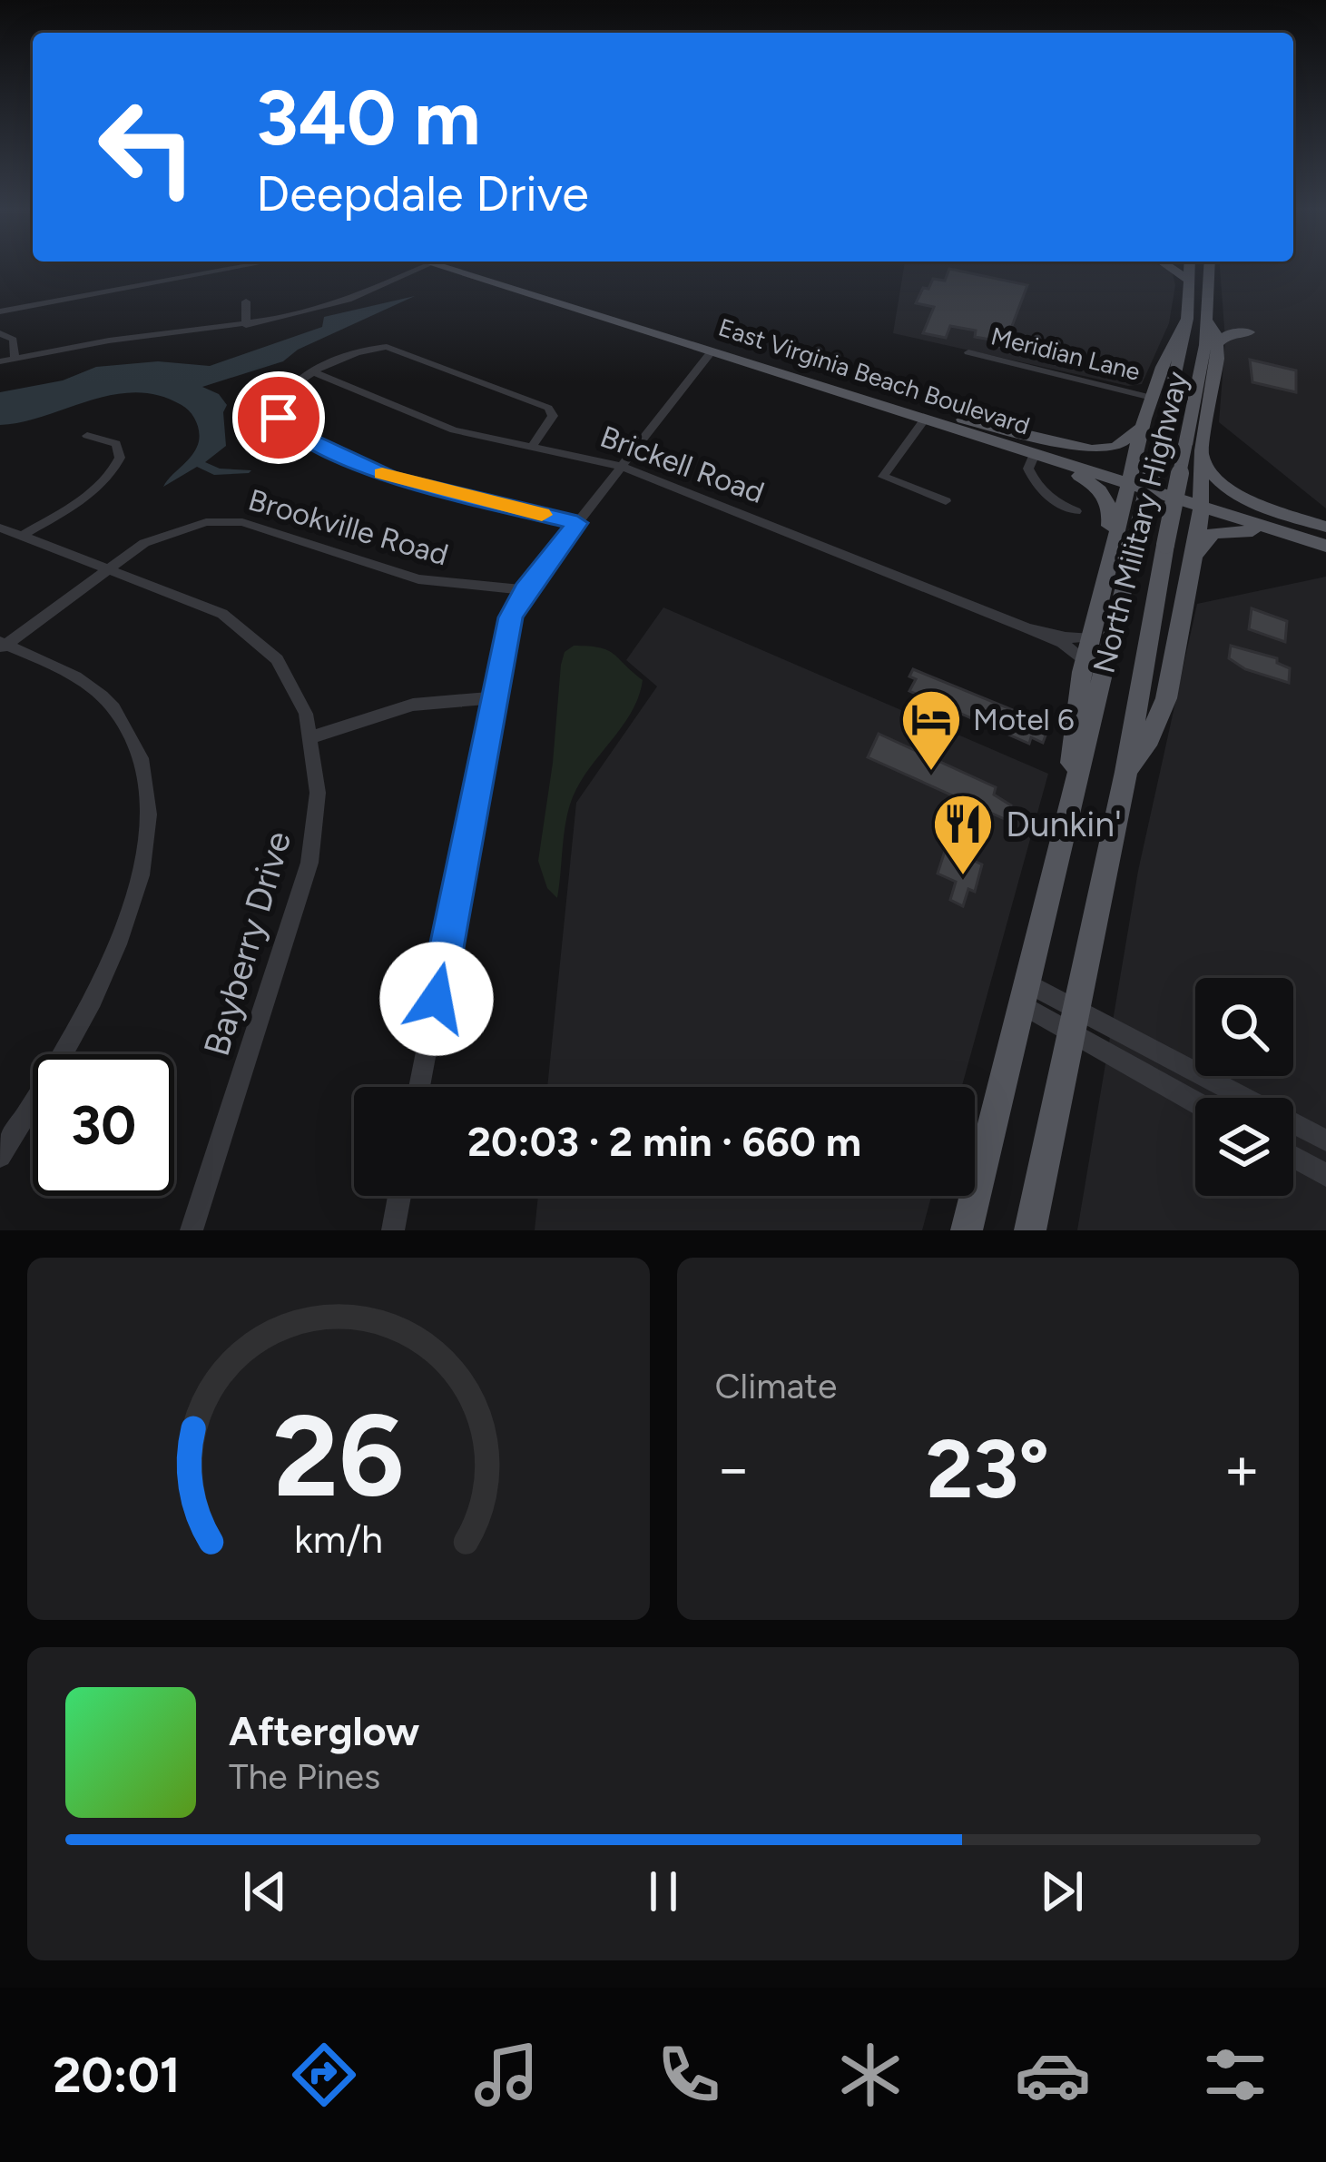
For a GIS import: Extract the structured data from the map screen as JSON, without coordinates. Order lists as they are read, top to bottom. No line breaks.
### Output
{"streets":{"main road":["East Virginia Beach Boulevard","North Military Highway"],"street":["Meridian Lane","Brickell Road","Brookville Road","Bayberry Drive"]},"crossings":[["Brookville Road","Bayberry Drive"]],"places":{"hotel":["Motel 6"],"restaurant":["Dunkin'"]},"page":{"turn":["340 m","Deepdale Drive"],"limit":"30","trip":"20:03 · 2 min · 660 m","tile":"Climate","heat":["−","23°","+"],"song":["Afterglow","The Pines"],"tabs":"20:01","gauge":["26","km/h"]}}
